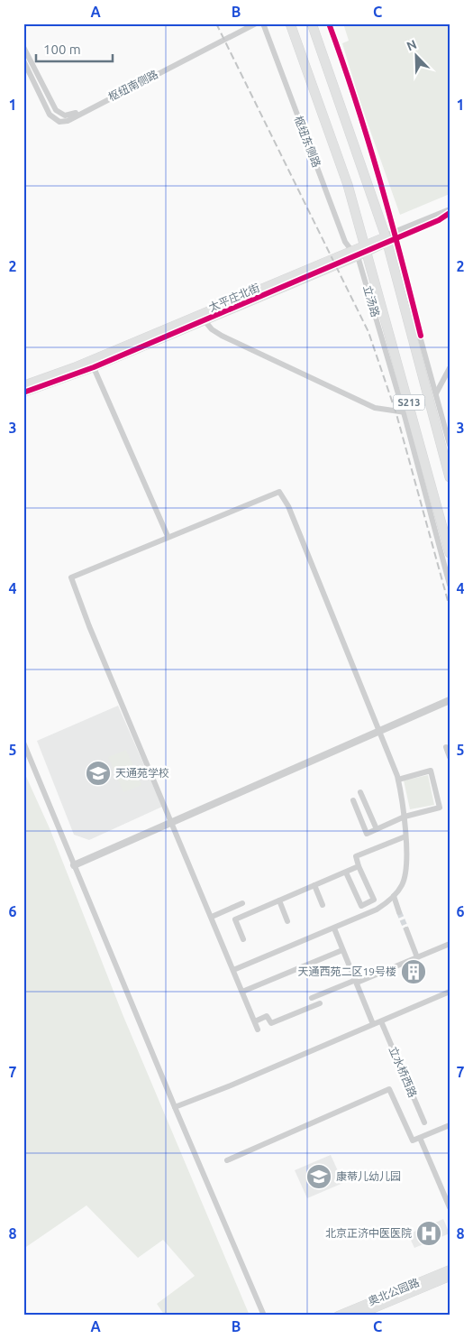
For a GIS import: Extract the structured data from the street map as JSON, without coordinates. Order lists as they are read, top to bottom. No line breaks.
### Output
{"streets":{"main road":["太平庄北街","立汤路","S213","奥北公园路"],"street":["枢纽南侧路","枢纽东侧路","立水桥西路"]},"crossings":[["枢纽东侧路","太平庄北街"],["枢纽东侧路","立汤路"],["太平庄北街","立汤路"],["太平庄北街","S213"]],"places":{"school or university":["天通苑学校","康蒂儿幼儿园"],"building":["天通西苑二区19号楼"],"hospital":["北京正济中医医院"]},"scale_bar":"100 m","north":"top left","grid":{"columns":["A","B","C"],"rows":["1","2","3","4","5","6","7","8"]}}
